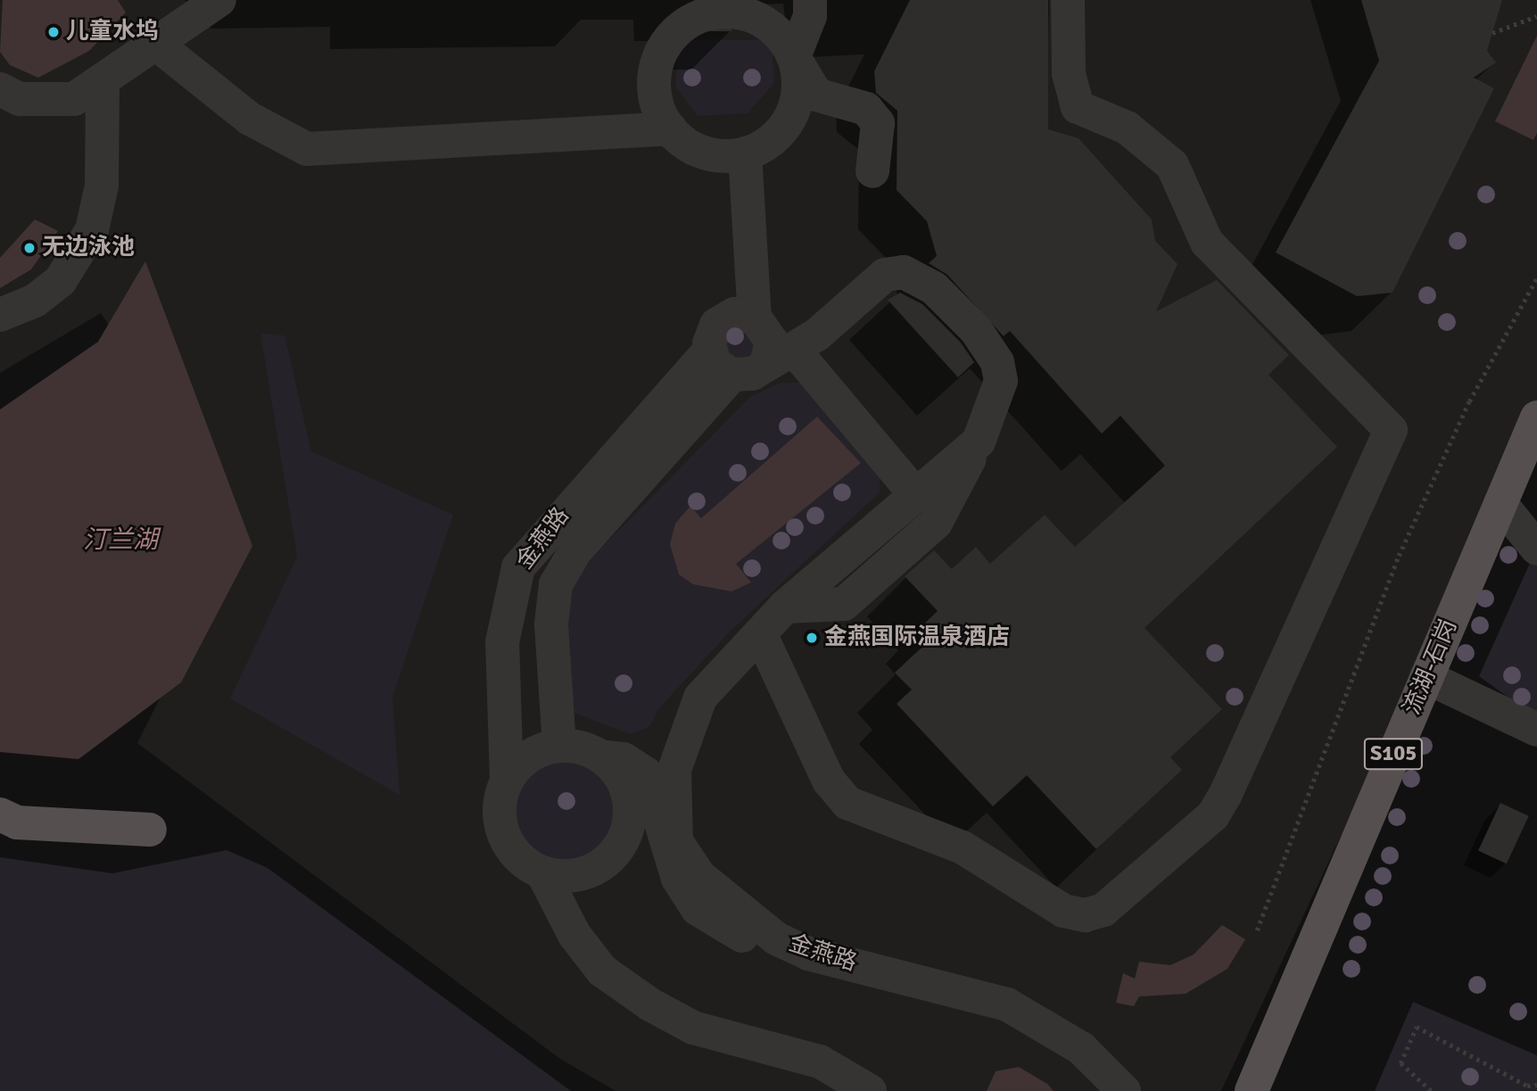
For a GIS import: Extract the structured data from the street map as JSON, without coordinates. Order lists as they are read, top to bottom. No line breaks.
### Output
{"streets":{"main road":["流湖-石岗","S105"],"street":["金燕路"]},"water":["汀兰湖"],"places":["儿童水坞","无边泳池","金燕国际温泉酒店"]}
